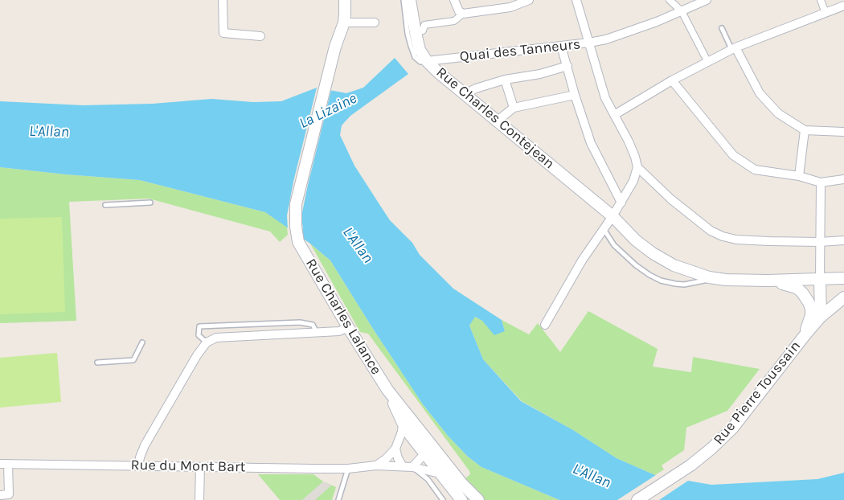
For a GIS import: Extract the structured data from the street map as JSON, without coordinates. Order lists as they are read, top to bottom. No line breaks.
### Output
{"streets":{"main road":["Rue Charles Contejean","Rue Charles Lalance","Rue Pierre Toussain"],"street":["Quai des Tanneurs","Rue du Mont Bart"]},"crossings":[["Quai des Tanneurs","Rue Charles Contejean"],["Rue Charles Lalance","Rue du Mont Bart"]],"water":["La Lizaine","L'Allan"]}
